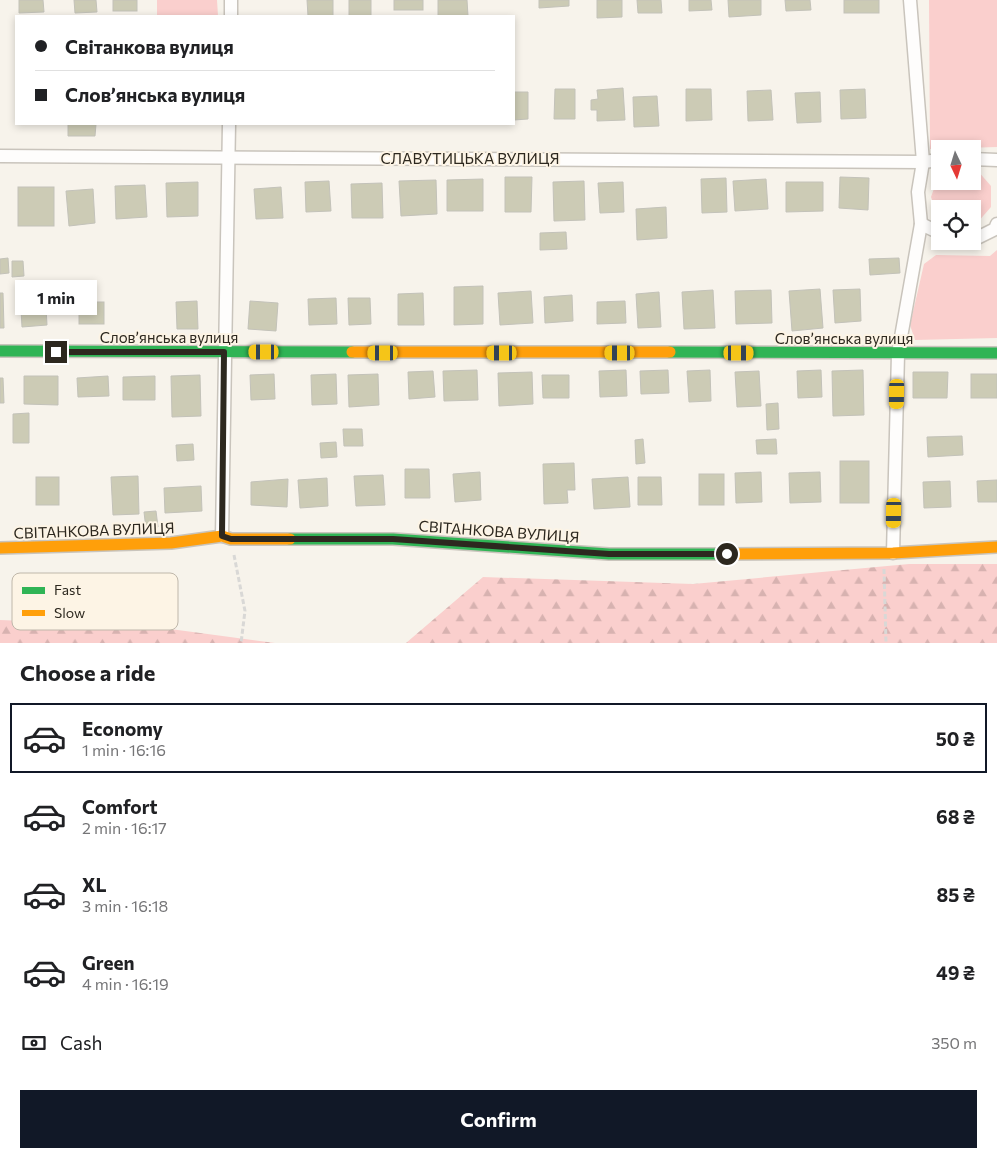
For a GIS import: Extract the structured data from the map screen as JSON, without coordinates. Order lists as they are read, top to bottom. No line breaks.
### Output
{"streets":{"street":["СЛАВУТИЦЬКА ВУЛИЦЯ","Словʼянська вулиця","СВІТАНКОВА ВУЛИЦЯ"]},"legend":["Fast","Slow"],"north":"bottom","page":{"banner":["Світанкова вулиця","Словʼянська вулиця"],"bubble":"1 min","heading":"Choose a ride","list":[{"name":"Economy","note":"1 min · 16:16","value":"50 ₴"},{"name":"Comfort","note":"2 min · 16:17","value":"68 ₴"},{"name":"XL","note":"3 min · 16:18","value":"85 ₴"},{"name":"Green","note":"4 min · 16:19","value":"49 ₴"}],"pay":["Cash","350 m"],"buttons":"Confirm"}}
